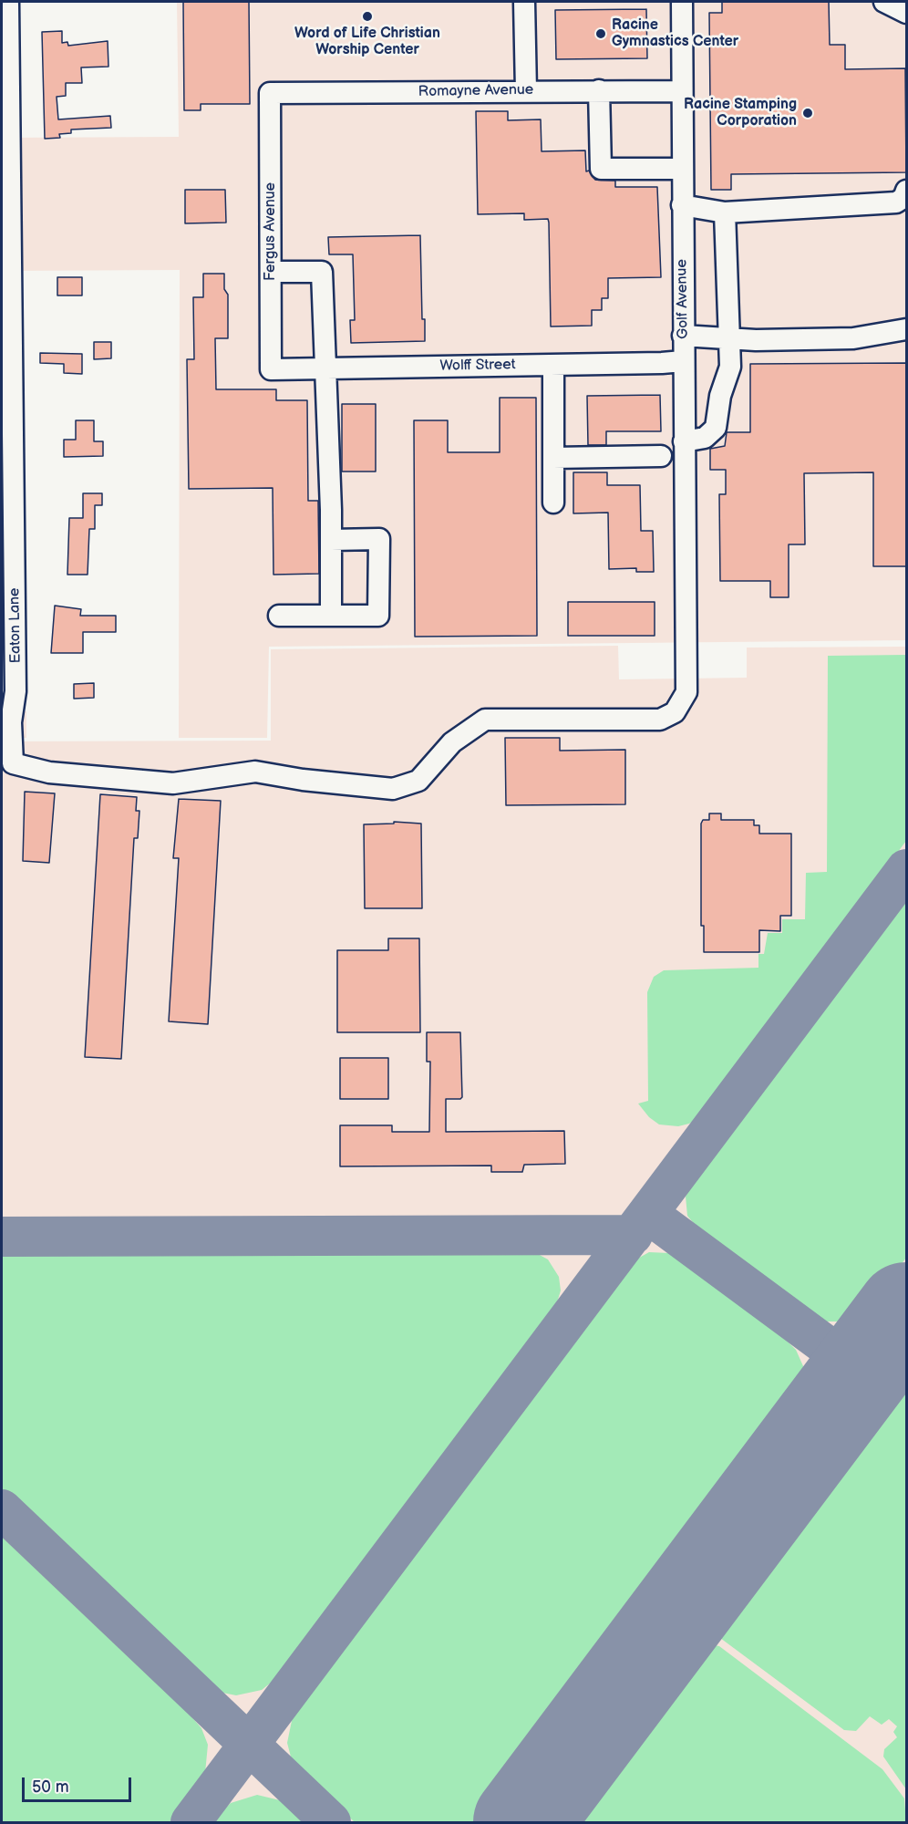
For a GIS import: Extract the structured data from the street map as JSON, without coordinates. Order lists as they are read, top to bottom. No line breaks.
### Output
{"streets":{"street":["Romayne Avenue","Fergus Avenue","Golf Avenue","Wolff Street","Eaton Lane"]},"crossings":[["Romayne Avenue","Fergus Avenue"],["Romayne Avenue","Golf Avenue"],["Fergus Avenue","Wolff Street"],["Golf Avenue","Wolff Street"],["Golf Avenue","Eaton Lane"]],"places":["Word of Life Christian Worship Center","Racine Gymnastics Center","Racine Stamping Corporation"],"scale_bar":"50 m"}
